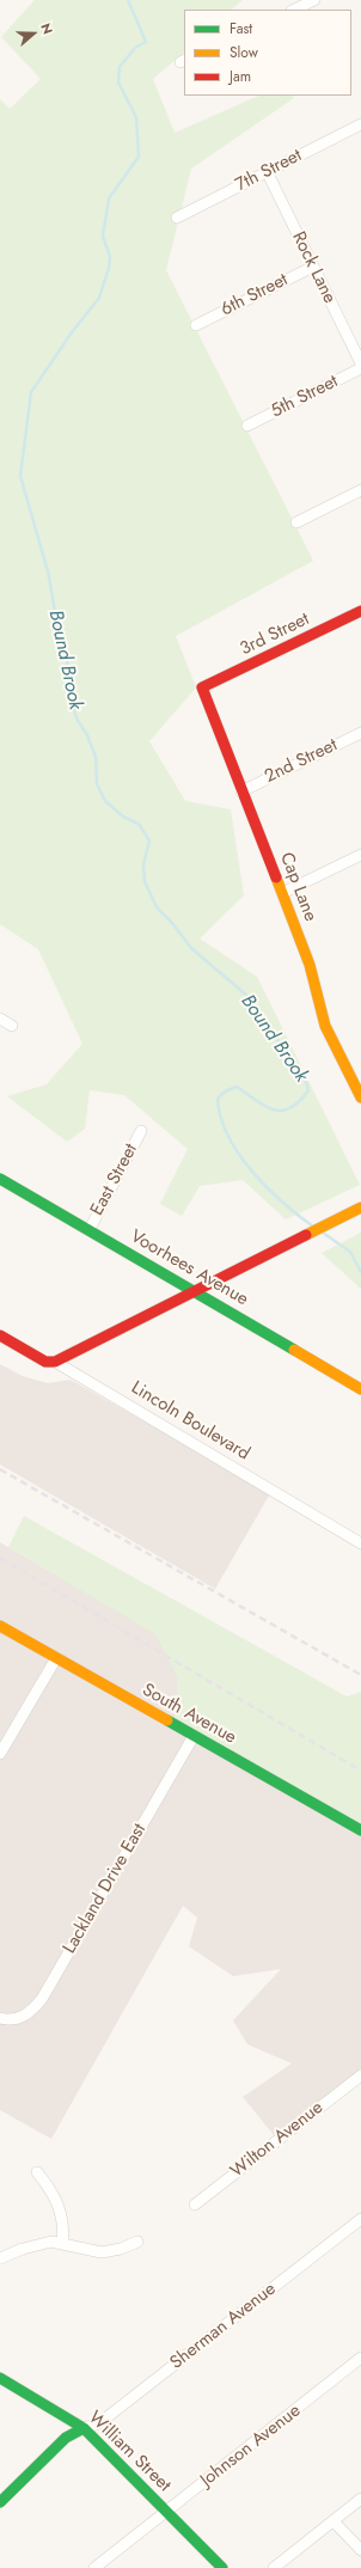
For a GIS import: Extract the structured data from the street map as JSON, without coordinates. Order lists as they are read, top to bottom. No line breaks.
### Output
{"streets":{"street":["7th Street","Rock Lane","6th Street","5th Street","3rd Street","2nd Street","Cap Lane","East Street","Voorhees Avenue","Lincoln Boulevard","South Avenue","Lackland Drive East","Wilton Avenue","Sherman Avenue","Johnson Avenue","William Street"]},"crossings":[["7th Street","Rock Lane"],["Rock Lane","6th Street"],["3rd Street","Cap Lane"],["2nd Street","Cap Lane"],["East Street","Voorhees Avenue"],["South Avenue","Lackland Drive East"],["Sherman Avenue","William Street"],["Johnson Avenue","William Street"]],"water":["Bound Brook"],"legend":["Fast","Slow","Jam"],"north":"right"}
